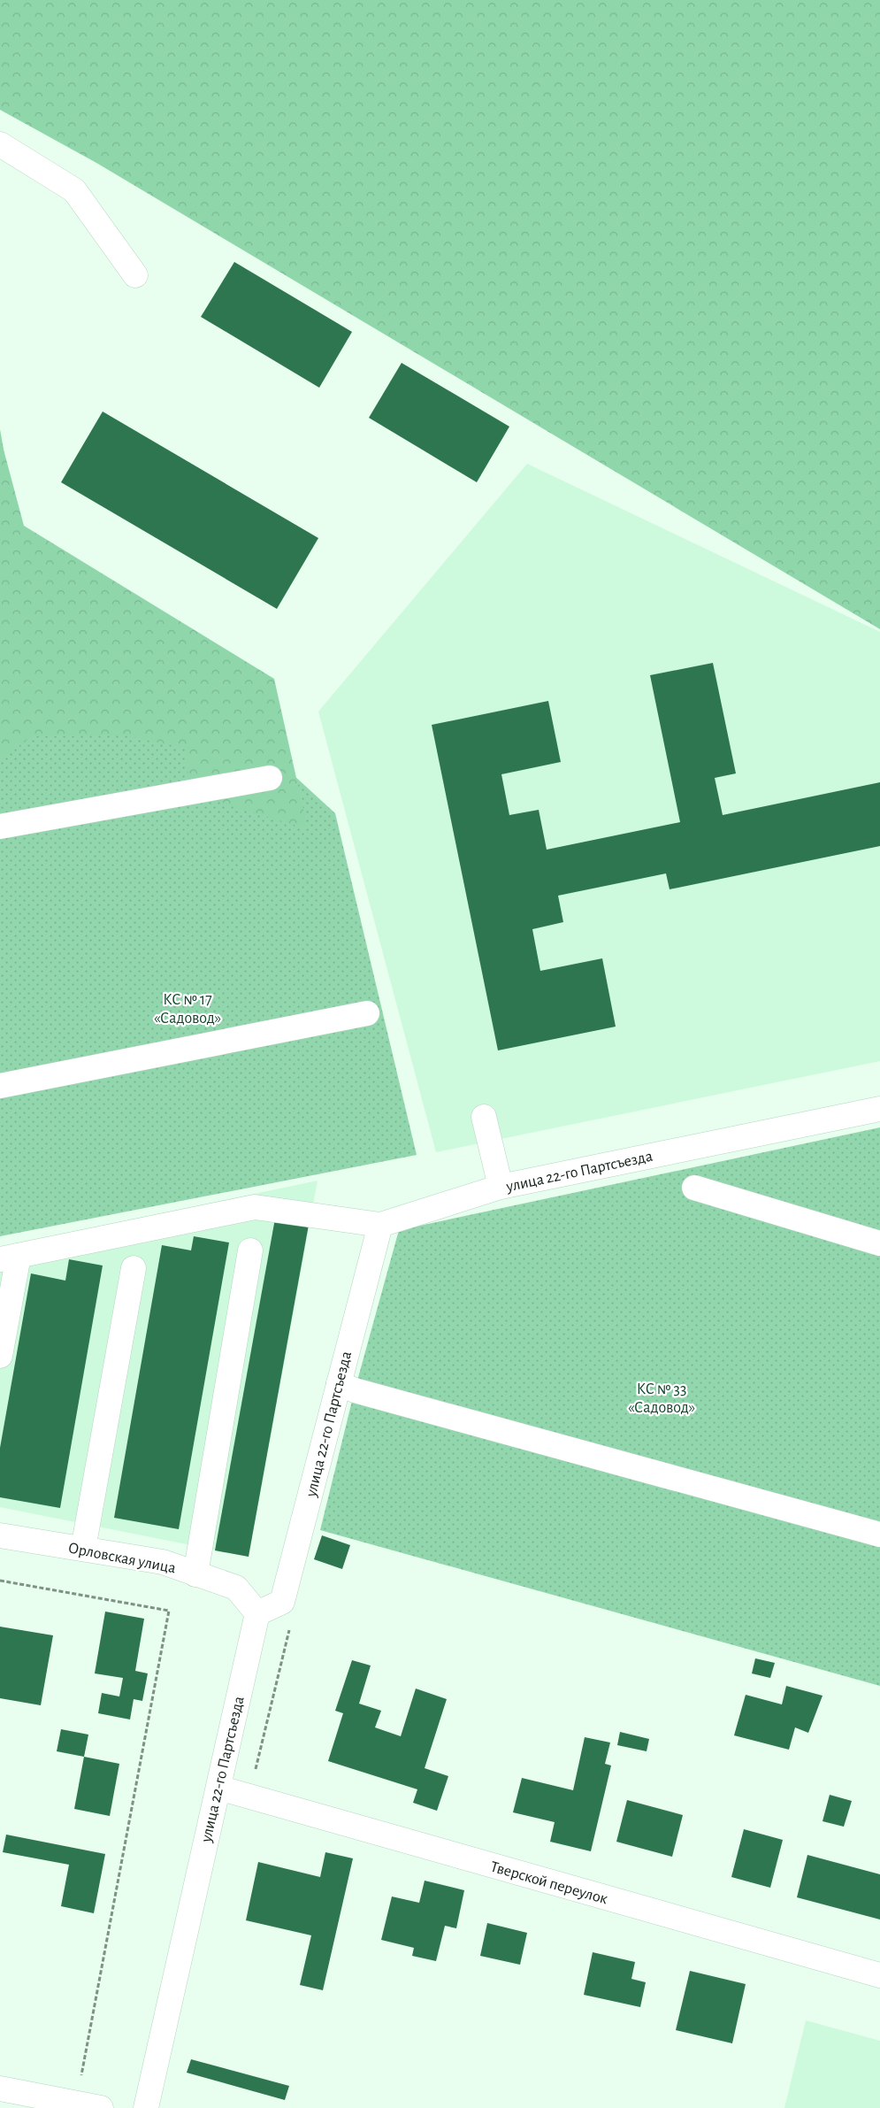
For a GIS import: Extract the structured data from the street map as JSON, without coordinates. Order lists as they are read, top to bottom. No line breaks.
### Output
{"streets":{"street":["улица 22-го Партсъезда","Орловская улица","Тверской переулок"]},"crossings":[["улица 22-го Партсъезда","Орловская улица"],["улица 22-го Партсъезда","Тверской переулок"]],"parks":["КС № 17 «Садовод»","КС № 33 «Садовод»"]}
